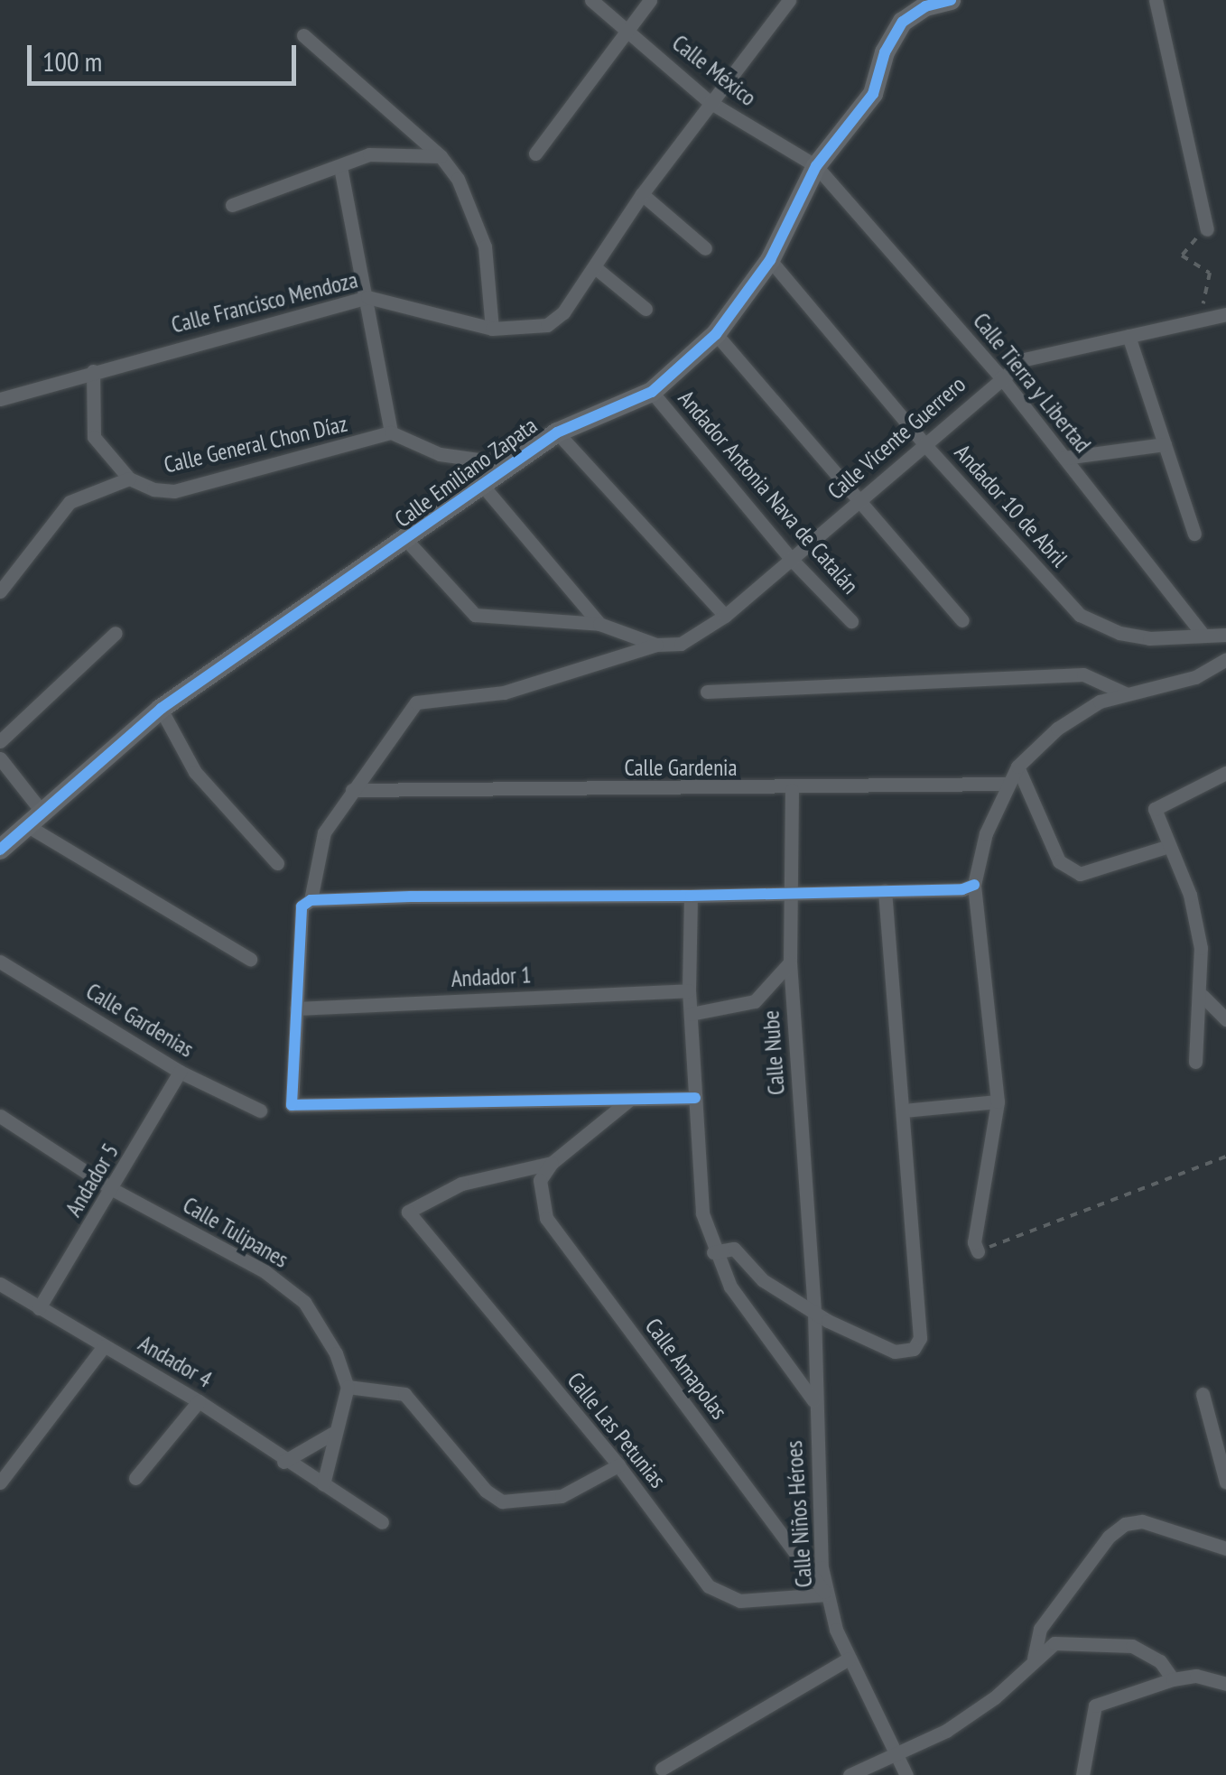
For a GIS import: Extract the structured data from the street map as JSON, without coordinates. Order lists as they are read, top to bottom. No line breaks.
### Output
{"streets":{"street":["Calle México","Calle Francisco Mendoza","Calle Tierra y Libertad","Calle Vicente Guerrero","Calle General Chon Díaz","Calle Emiliano Zapata","Andador Antonia Nava de Catalán","Andador 10 de Abril","Calle Gardenia","Andador 1","Calle Gardenias","Calle Nube","Andador 5","Calle Tulipanes","Andador 4","Calle Amapolas","Calle Las Petunias","Calle Niños Héroes"]},"crossings":[["Calle México","Calle Francisco Mendoza"],["Calle México","Calle Tierra y Libertad"],["Calle México","Calle Emiliano Zapata"],["Calle Tierra y Libertad","Calle Vicente Guerrero"],["Calle Tierra y Libertad","Calle Emiliano Zapata"],["Calle Tierra y Libertad","Andador 10 de Abril"],["Calle Vicente Guerrero","Andador Antonia Nava de Catalán"],["Calle Vicente Guerrero","Andador 10 de Abril"],["Calle Vicente Guerrero","Calle Gardenia"],["Calle Vicente Guerrero","Andador 1"],["Calle Emiliano Zapata","Andador Antonia Nava de Catalán"],["Calle Emiliano Zapata","Andador 10 de Abril"],["Calle Gardenia","Calle Nube"],["Calle Gardenias","Andador 5"],["Calle Nube","Calle Niños Héroes"],["Andador 5","Calle Tulipanes"],["Andador 5","Andador 4"],["Calle Amapolas","Calle Las Petunias"],["Calle Amapolas","Calle Niños Héroes"],["Calle Las Petunias","Calle Niños Héroes"]],"scale_bar":"100 m"}
